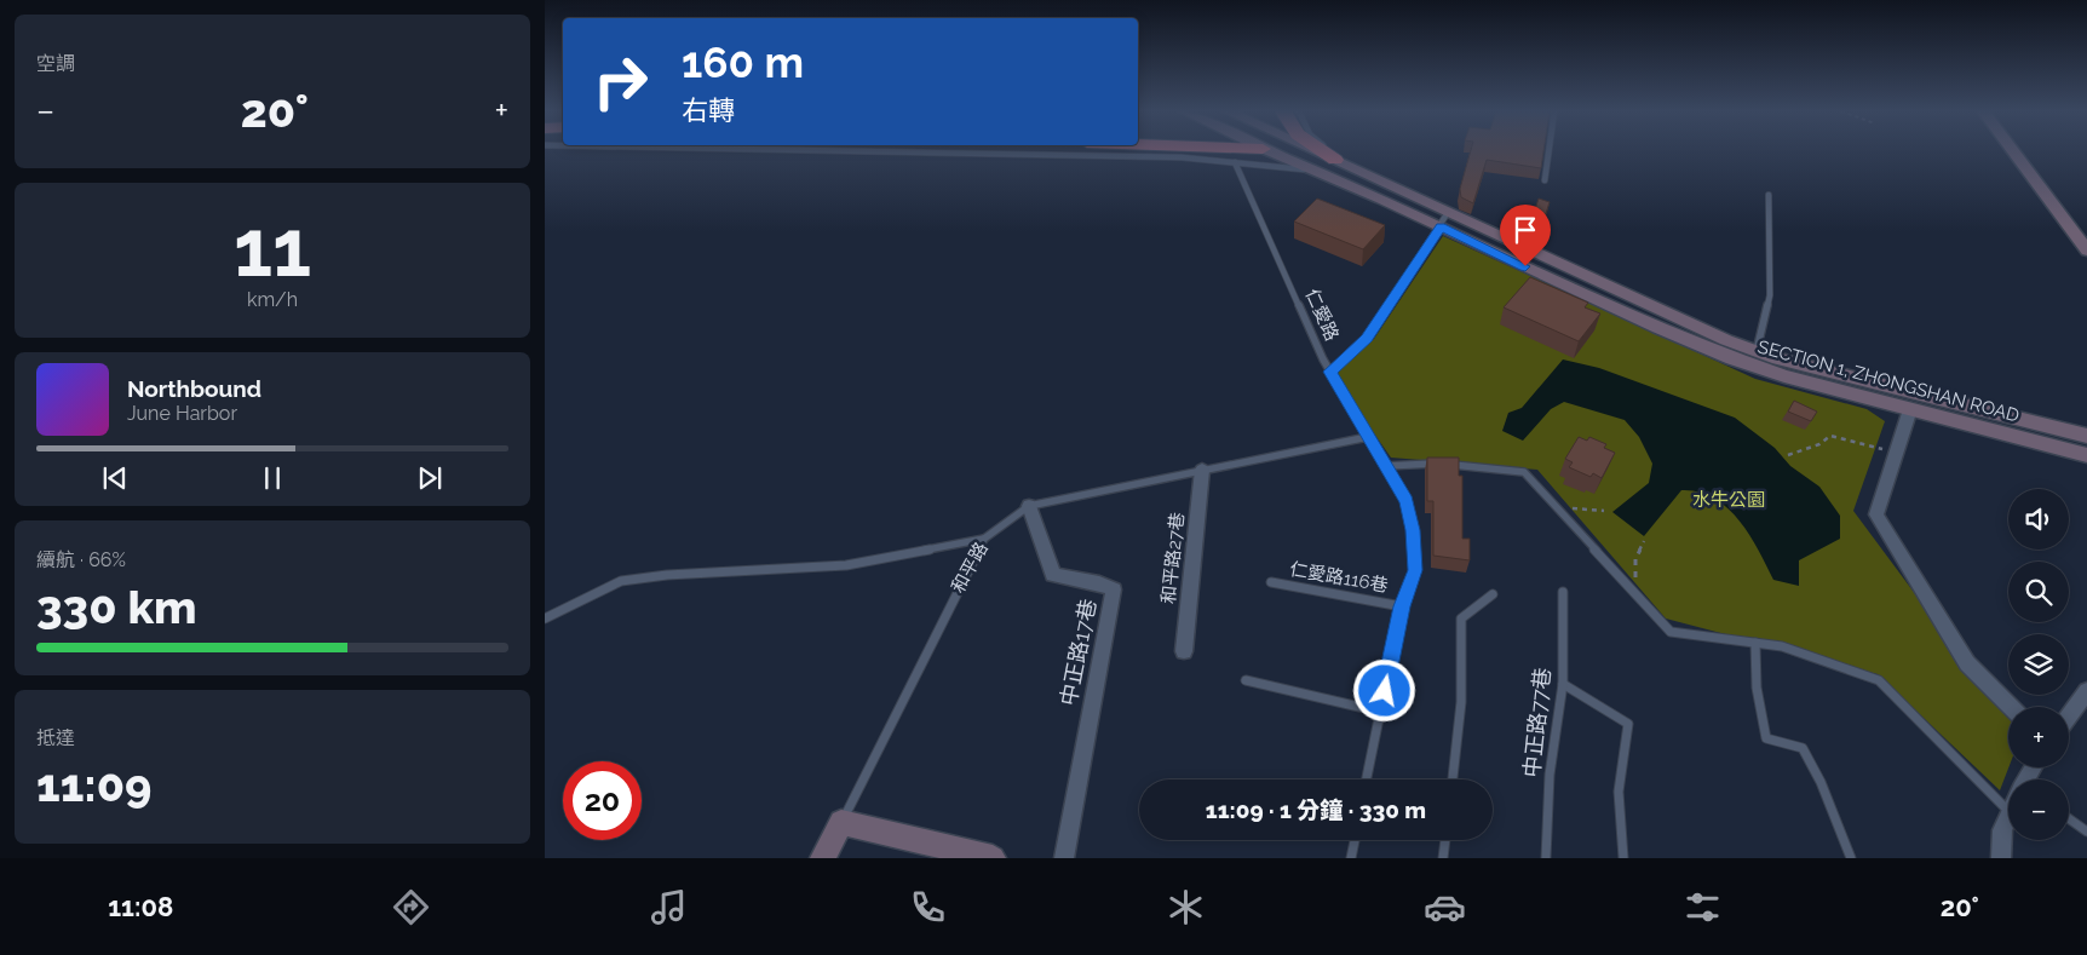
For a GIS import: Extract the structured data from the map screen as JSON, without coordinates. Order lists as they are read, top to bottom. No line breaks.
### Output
{"streets":{"main road":["SECTION 1, ZHONGSHAN ROAD","和平路"],"street":["和平路27巷","中正路17巷"],"lane":["仁愛路","仁愛路116巷","中正路77巷"]},"crossings":[["仁愛路","和平路"],["仁愛路","仁愛路116巷"],["和平路27巷","和平路"],["和平路","中正路17巷"]],"parks":["水牛公園"],"page":{"tile":["空調",["11","km/h"],["續航 · 66%","330 km"],["抵達","11:09"]],"turn":["160 m","右轉"],"heat":["−","20°","+"],"song":["Northbound","June Harbor"],"map_buttons":["+","−"],"limit":"20","trip":"11:09 · 1 分鐘 · 330 m","tabs":["11:08","20°"]}}
